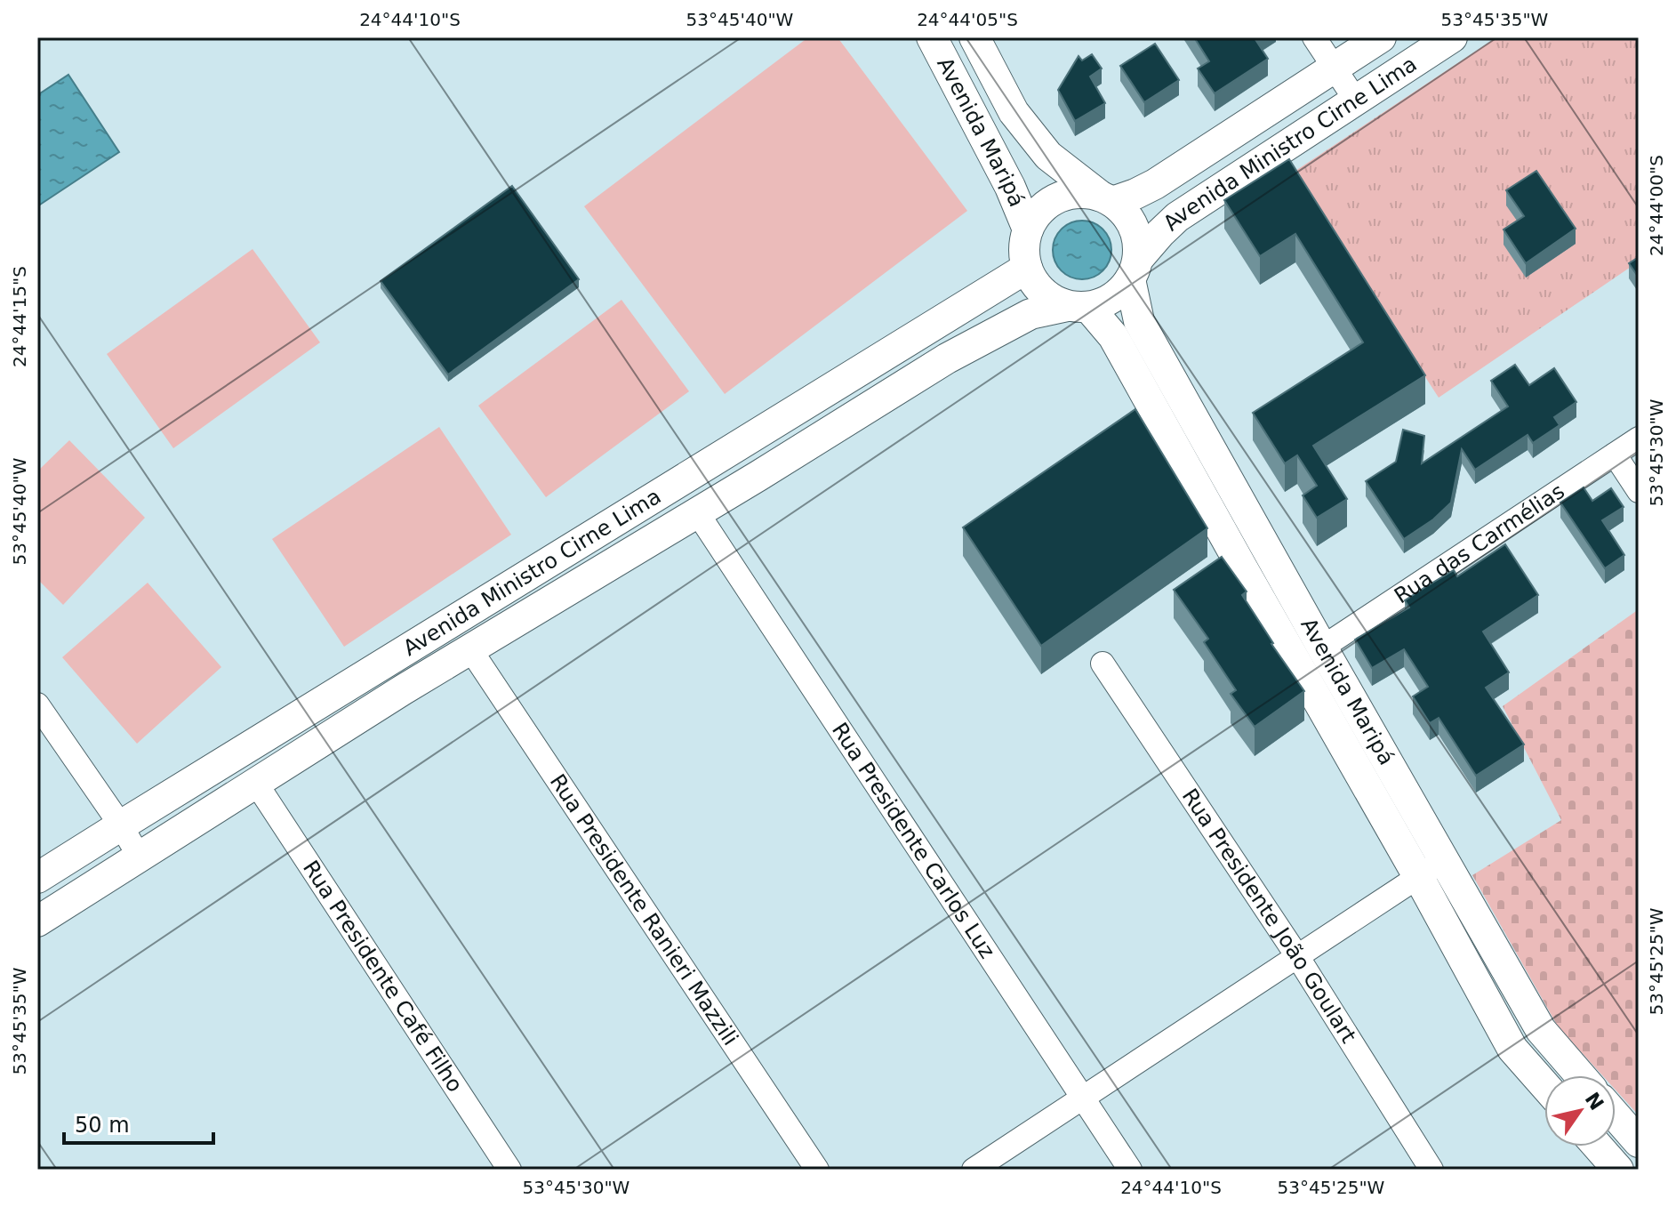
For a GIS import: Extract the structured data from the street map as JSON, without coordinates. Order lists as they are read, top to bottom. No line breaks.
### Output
{"streets":{"main road":["Avenida Maripá","Avenida Ministro Cirne Lima"],"street":["Rua das Carmélias","Rua Presidente Carlos Luz","Rua Presidente Ranieri Mazzili","Rua Presidente João Goulart","Rua Presidente Café Filho"]},"crossings":[["Avenida Maripá","Avenida Ministro Cirne Lima"],["Avenida Maripá","Rua das Carmélias"]],"scale_bar":"50 m","north":"top right","coordinates":["24°44'10\"S","53°45'40\"W","24°44'05\"S","53°45'35\"W","24°44'00\"S","24°44'15\"S","53°45'30\"W","53°45'25\"W"]}
